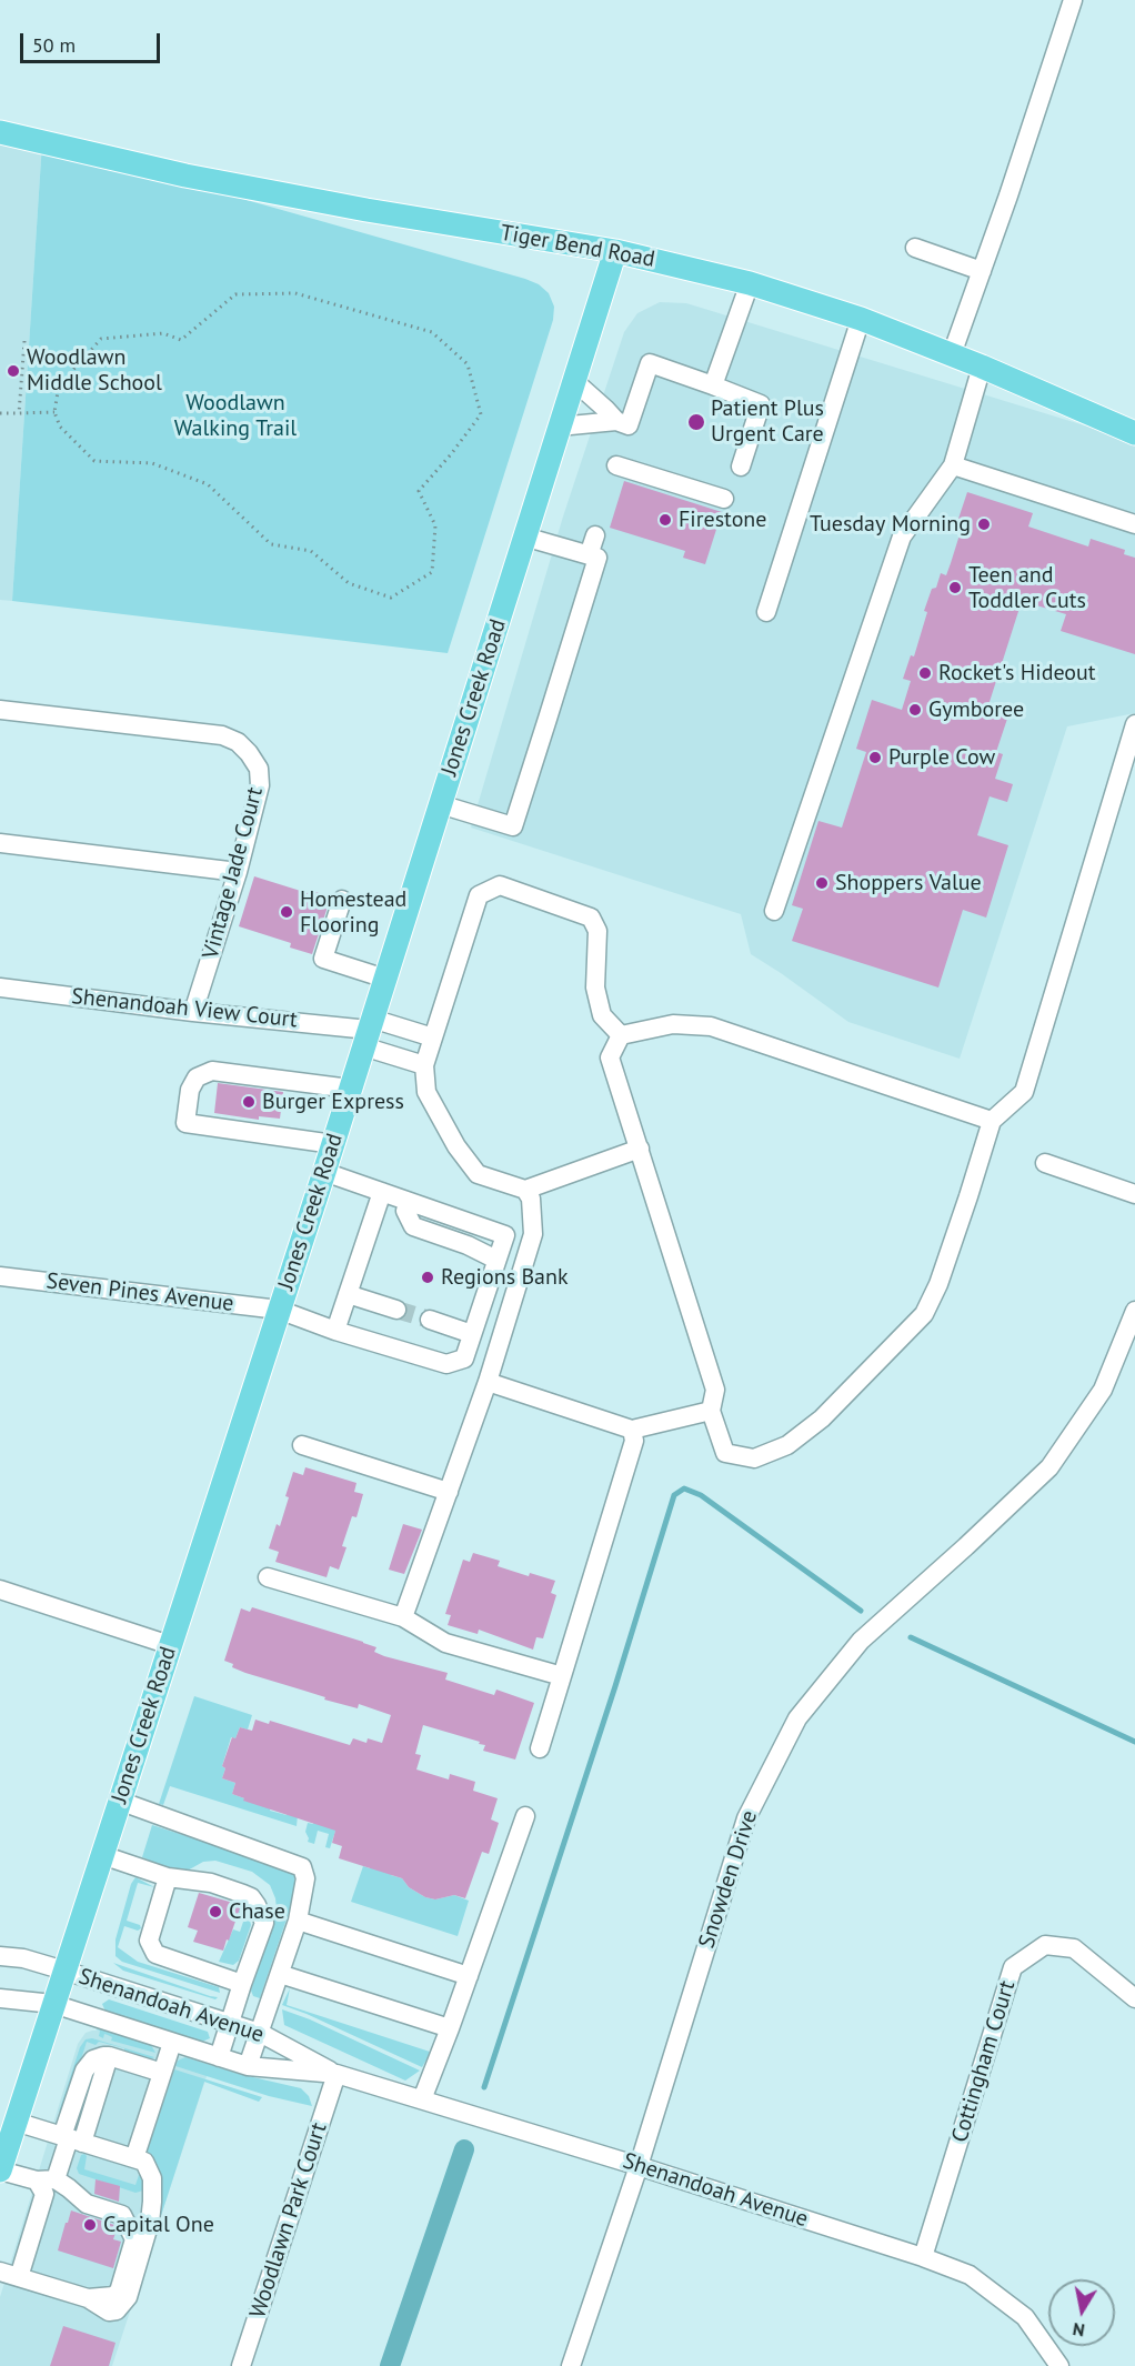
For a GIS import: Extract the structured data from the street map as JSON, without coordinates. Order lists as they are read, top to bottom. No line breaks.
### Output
{"streets":{"main road":["Tiger Bend Road","Jones Creek Road"],"street":["Vintage Jade Court","Shenandoah View Court","Seven Pines Avenue","Snowden Drive","Shenandoah Avenue","Cottingham Court","Woodlawn Park Court"]},"crossings":[["Tiger Bend Road","Jones Creek Road"],["Jones Creek Road","Shenandoah View Court"],["Jones Creek Road","Seven Pines Avenue"],["Jones Creek Road","Shenandoah Avenue"],["Vintage Jade Court","Shenandoah View Court"],["Snowden Drive","Shenandoah Avenue"],["Shenandoah Avenue","Cottingham Court"],["Shenandoah Avenue","Woodlawn Park Court"]],"parks":["Woodlawn Walking Trail"],"places":["Woodlawn Middle School","Patient Plus Urgent Care","Firestone","Tuesday Morning","Teen and Toddler Cuts","Rocket's Hideout","Gymboree","Purple Cow","Shoppers Value","Homestead Flooring","Burger Express","Regions Bank","Chase","Capital One"],"scale_bar":"50 m","north":"bottom"}
